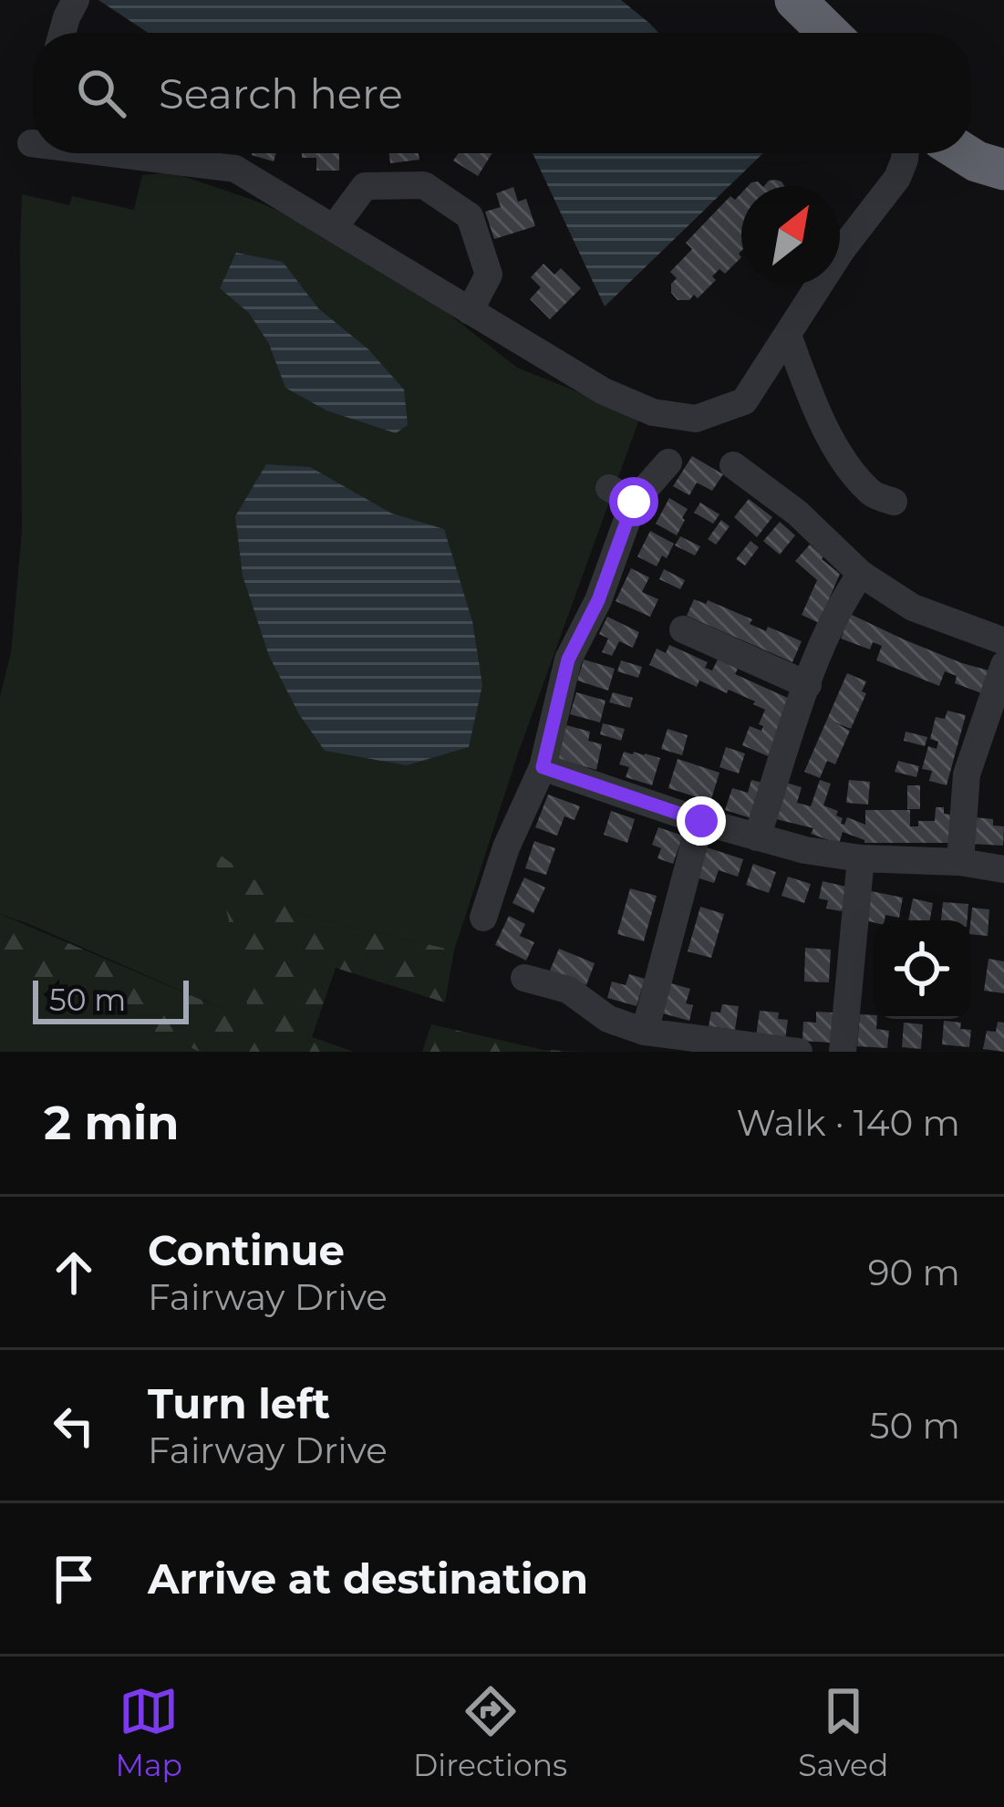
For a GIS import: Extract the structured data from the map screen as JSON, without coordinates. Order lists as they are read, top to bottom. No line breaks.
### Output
{"scale_bar":"50 m","north":"top right","page":{"search":"Search here","scale":"50 m","heading":["2 min","Walk · 140 m"],"list":[["Continue","Fairway Drive","90 m"],["Turn left","Fairway Drive","50 m"],"Arrive at destination"],"nav":["Map","Directions","Saved"]}}
